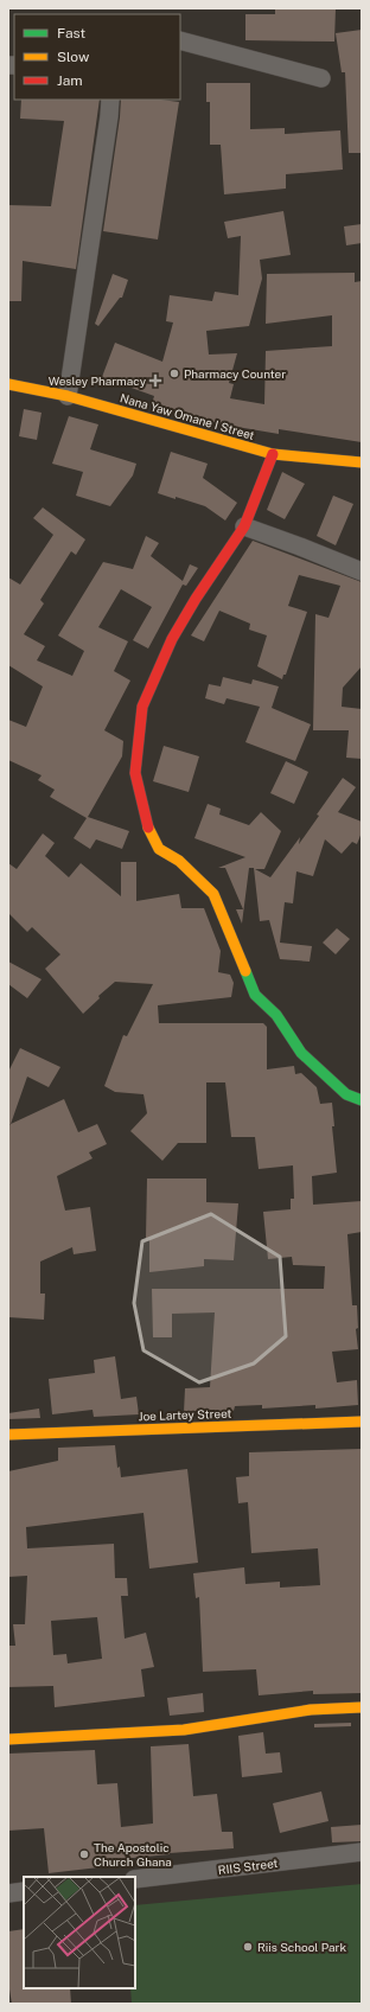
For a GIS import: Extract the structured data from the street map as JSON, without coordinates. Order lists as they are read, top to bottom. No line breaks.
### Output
{"streets":{"street":["Nana Yaw Omane I Street","Joe Lartey Street","RIIS Street"]},"places":{"other":["Pharmacy Counter","The Apostolic Church Ghana","Riis School Park"],"health":["Wesley Pharmacy"]},"legend":["Fast","Slow","Jam"]}
